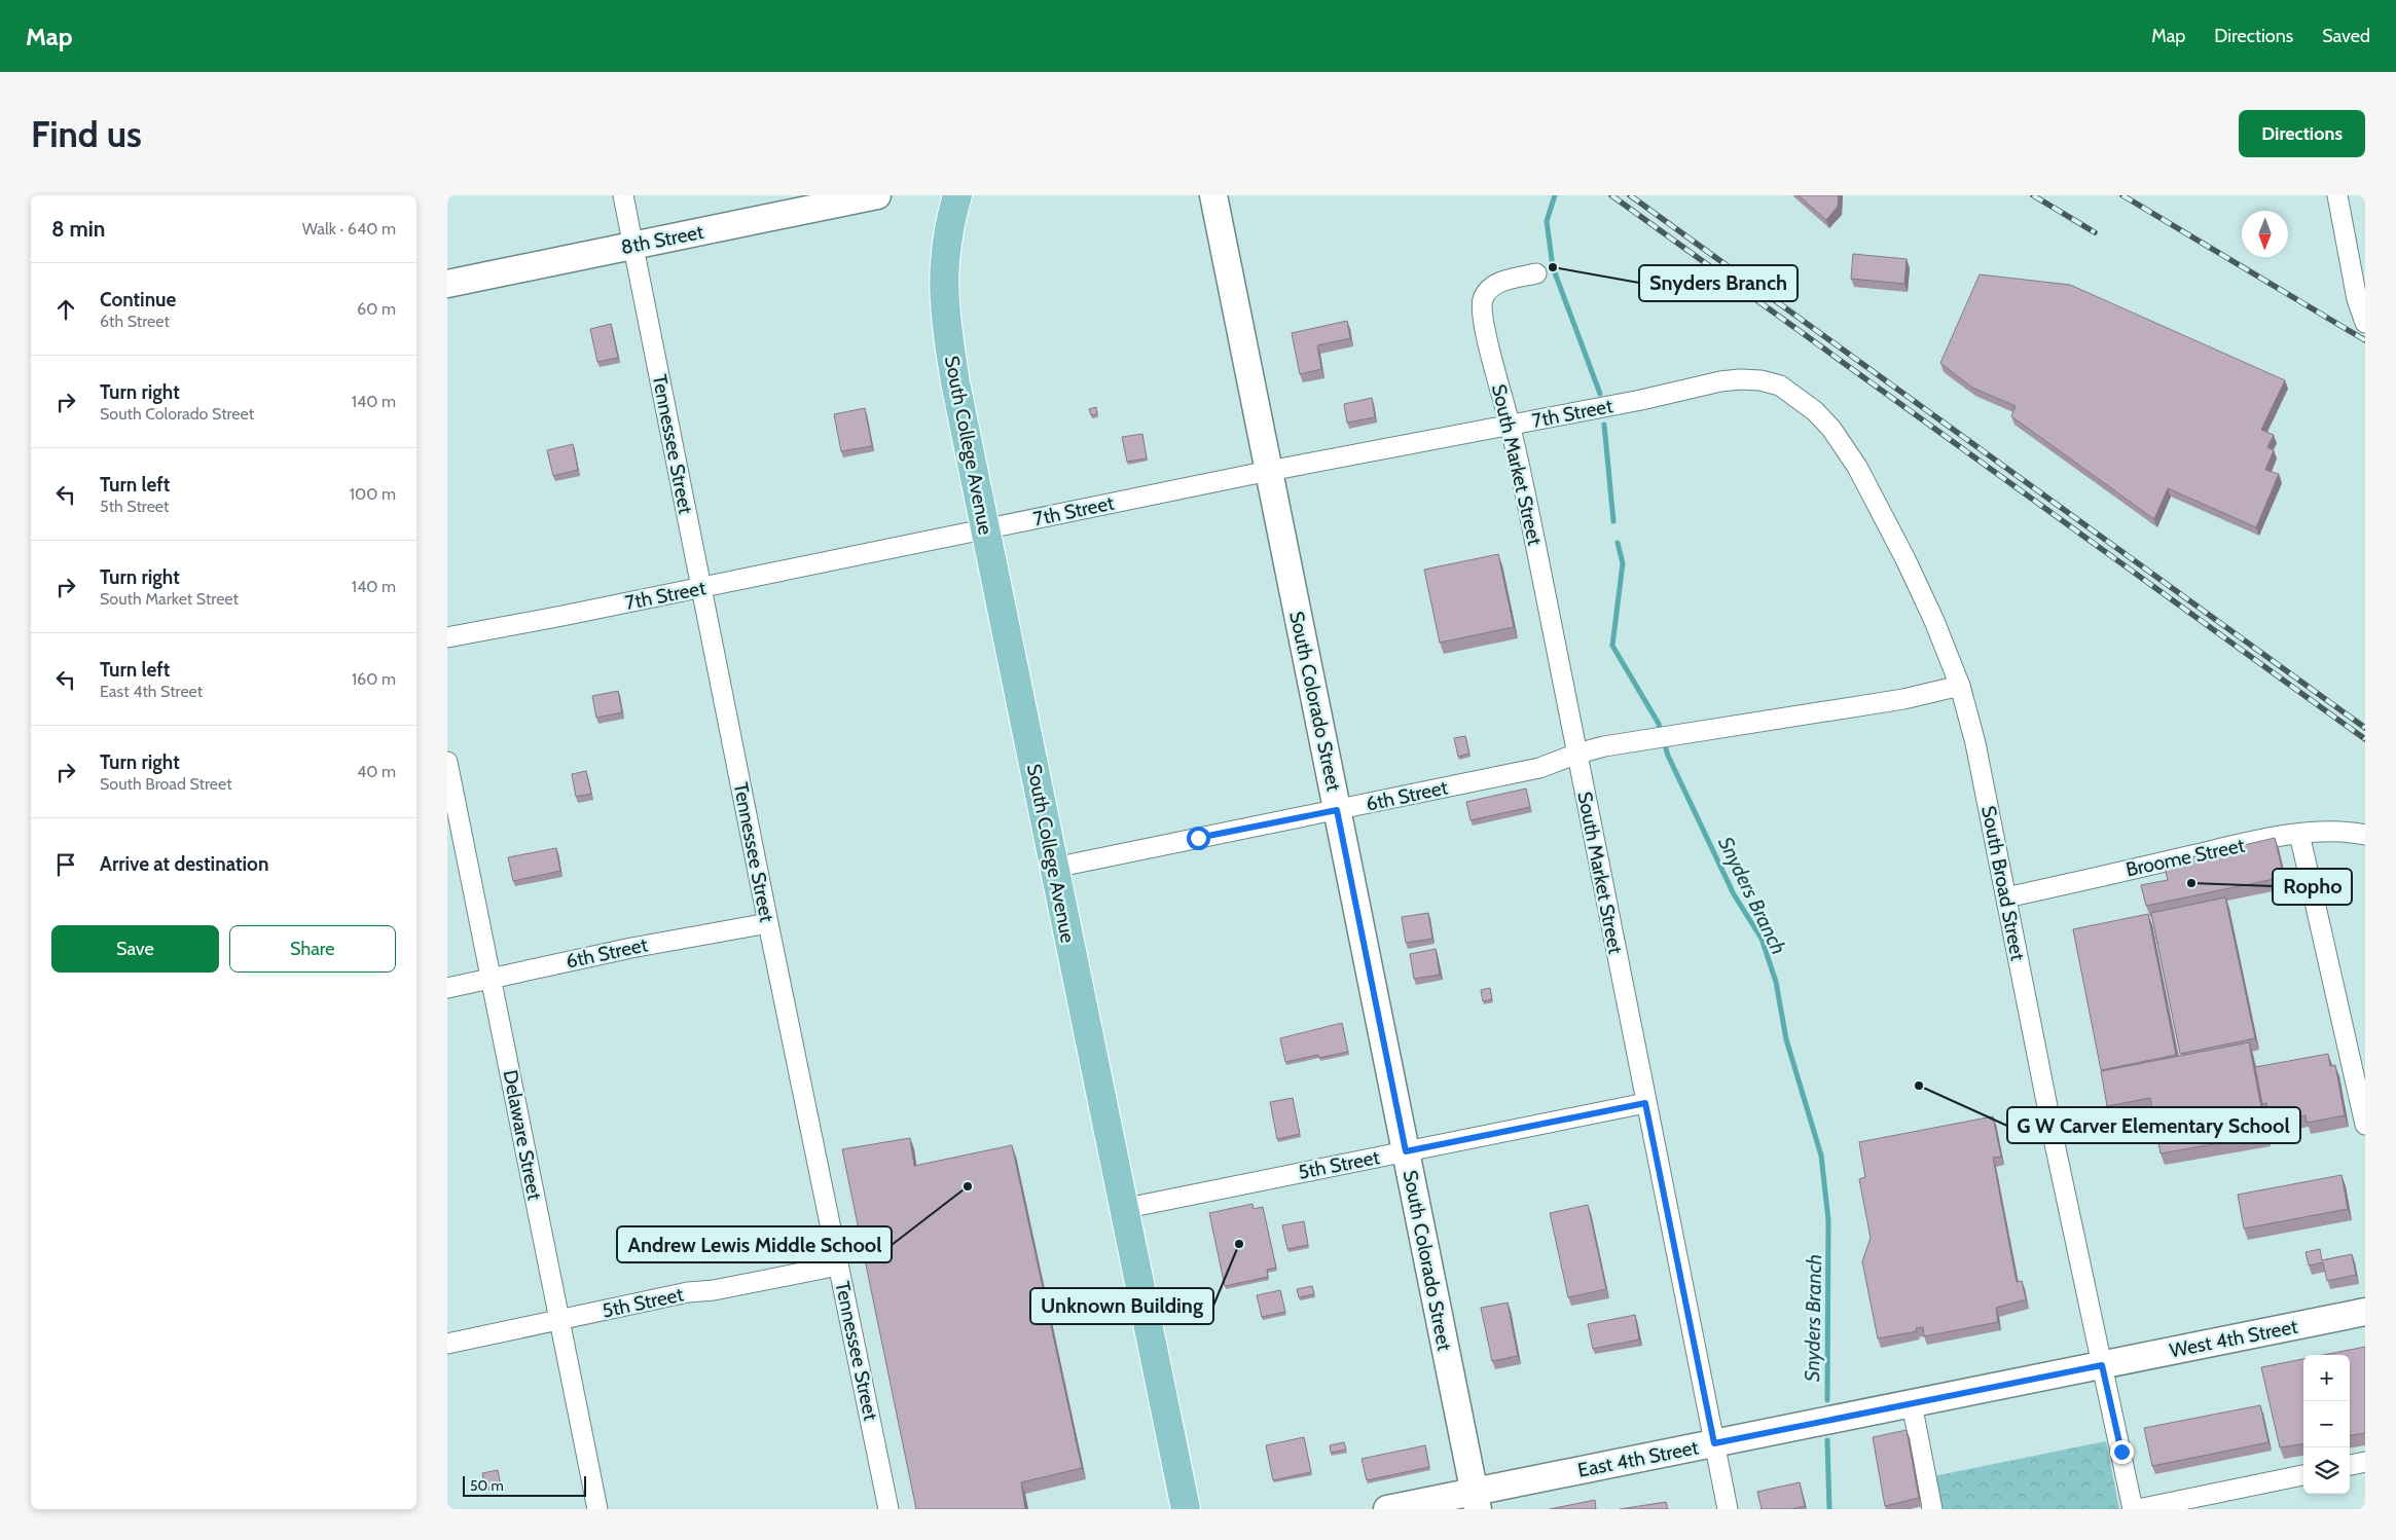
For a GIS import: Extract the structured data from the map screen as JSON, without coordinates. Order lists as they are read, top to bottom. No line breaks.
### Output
{"streets":{"main road":["South College Avenue"],"street":["8th Street","7th Street","Tennessee Street","South Market Street","South Colorado Street","6th Street","Broome Street","South Broad Street","Delaware Street","5th Street","West 4th Street","East 4th Street"]},"crossings":[["8th Street","Tennessee Street"],["7th Street","Tennessee Street"],["7th Street","South College Avenue"],["7th Street","South Market Street"],["7th Street","South Colorado Street"],["7th Street","South Broad Street"],["Tennessee Street","6th Street"],["Tennessee Street","5th Street"],["South College Avenue","6th Street"],["South College Avenue","5th Street"],["South Market Street","6th Street"],["South Market Street","5th Street"],["South Market Street","East 4th Street"],["South Colorado Street","6th Street"],["South Colorado Street","5th Street"],["South Colorado Street","East 4th Street"],["6th Street","South Broad Street"],["6th Street","Delaware Street"],["Broome Street","South Broad Street"],["South Broad Street","West 4th Street"],["South Broad Street","East 4th Street"],["Delaware Street","5th Street"],["West 4th Street","East 4th Street"]],"water":["Snyders Branch"],"places":["Snyders Branch","Ropho","G W Carver Elementary School","Andrew Lewis Middle School","Unknown Building"],"scale_bar":"50 m","north":"bottom","page":{"header":"Map","nav":["Map","Directions","Saved"],"buttons":["Directions",["Save","Share"]],"title":"Find us","heading":["8 min","Walk · 640 m"],"list":[["Continue","6th Street","60 m"],["Turn right","South Colorado Street","140 m"],["Turn left","5th Street","100 m"],["Turn right","South Market Street","140 m"],["Turn left","East 4th Street","160 m"],["Turn right","South Broad Street","40 m"],"Arrive at destination"],"map_buttons":["+","−"],"scale":"50 m"}}
